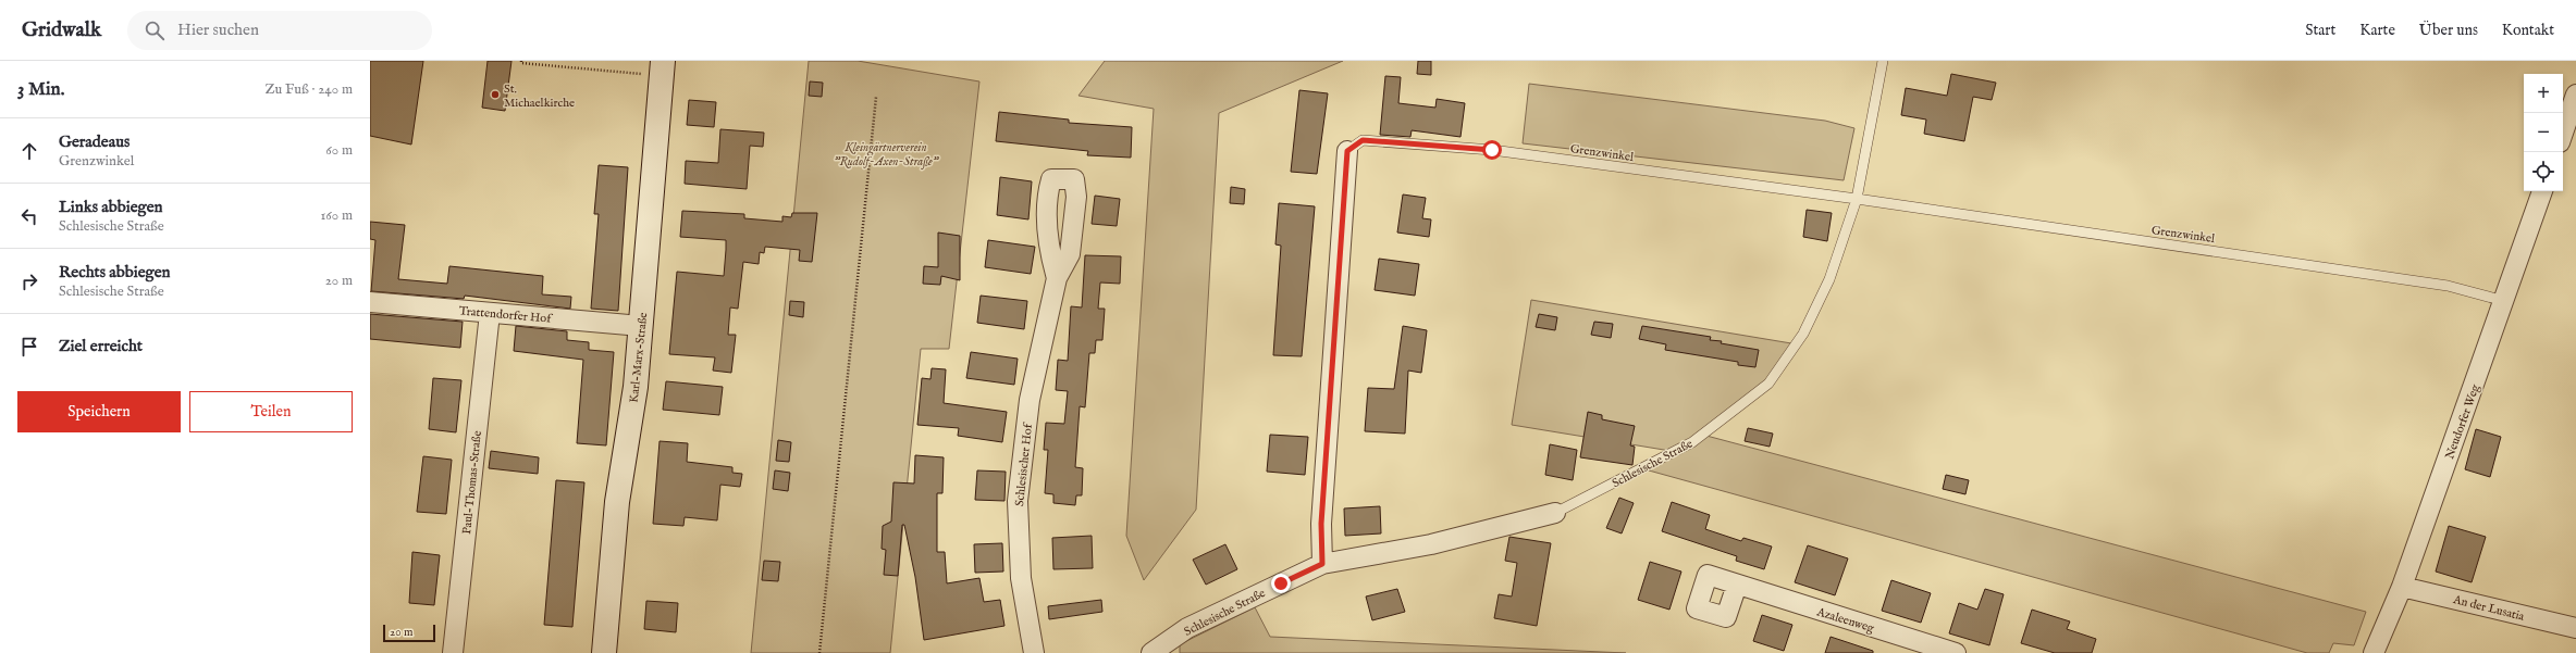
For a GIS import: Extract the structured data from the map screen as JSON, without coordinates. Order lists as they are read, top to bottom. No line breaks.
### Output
{"streets":{"main road":["Karl-Marx-Straße"],"street":["Trattendorfer Hof","Neudorfer Weg","Schlesische Straße","Schlesischer Hof","Paul-Thomas-Straße","An der Lusatia","Azaleenweg"],"lane":["Grenzwinkel"]},"crossings":[["Grenzwinkel","Neudorfer Weg"],["Grenzwinkel","Schlesische Straße"],["Trattendorfer Hof","Karl-Marx-Straße"],["Trattendorfer Hof","Paul-Thomas-Straße"],["Neudorfer Weg","An der Lusatia"]],"parks":["Kleingärtnerverein \"Rudolf-Axen-Straße\""],"places":["St. Michaelkirche"],"scale_bar":"20 m","page":{"header":"Gridwalk","search":"Hier suchen","nav":["Start","Karte","Über uns","Kontakt"],"heading":["3 Min.","Zu Fuß · 240 m"],"map_buttons":["+","−"],"list":[["Geradeaus","Grenzwinkel","60 m"],["Links abbiegen","Schlesische Straße","160 m"],["Rechts abbiegen","Schlesische Straße","20 m"],"Ziel erreicht"],"buttons":["Speichern","Teilen"],"scale":"20 m"}}
